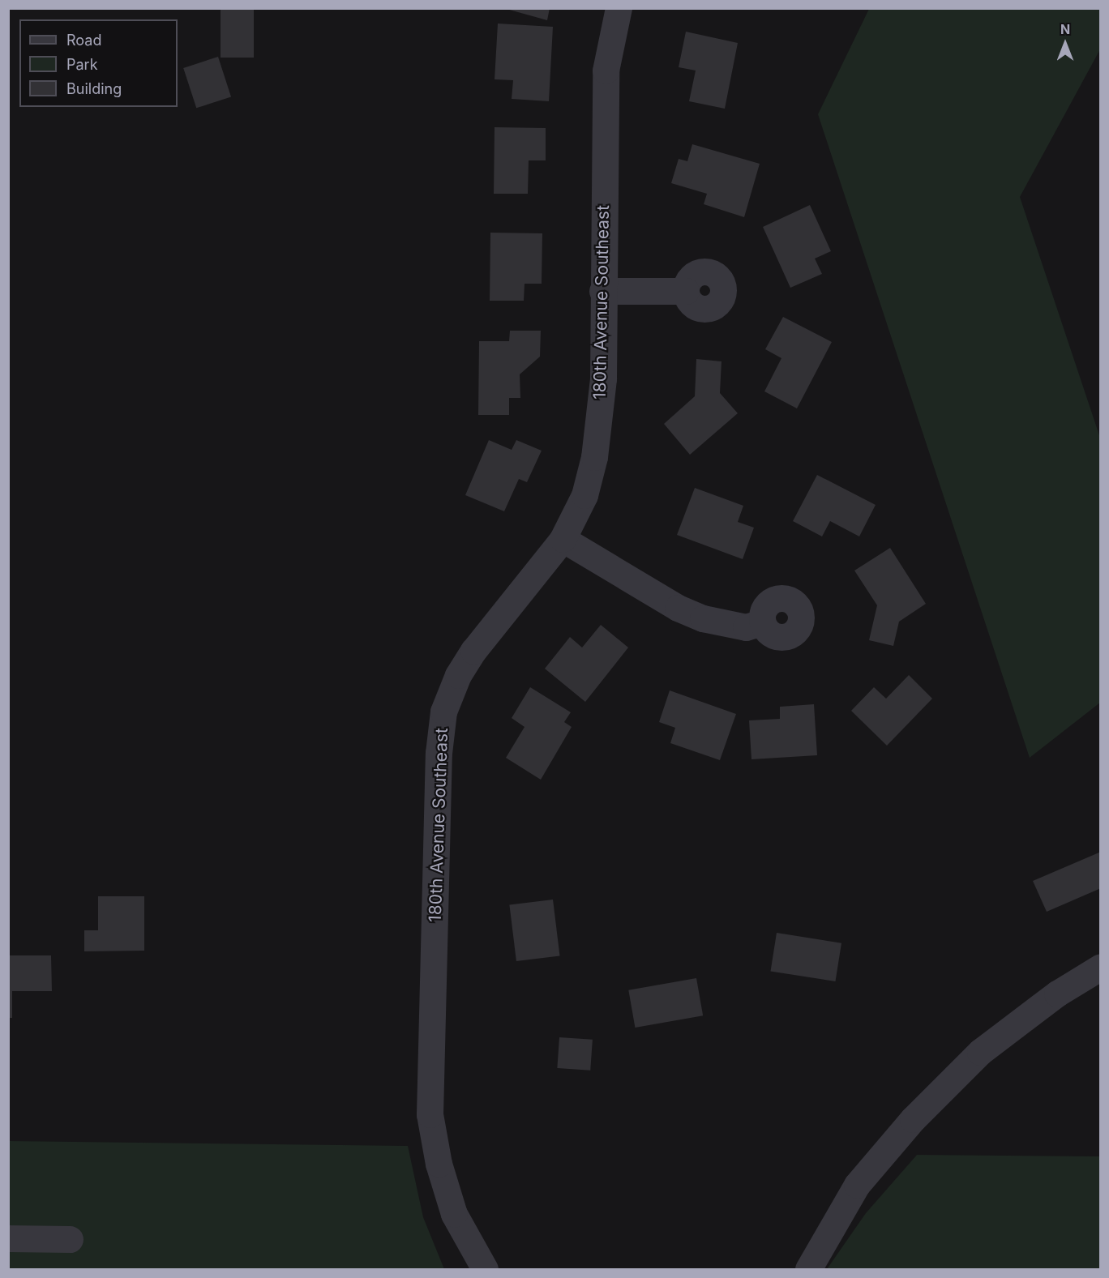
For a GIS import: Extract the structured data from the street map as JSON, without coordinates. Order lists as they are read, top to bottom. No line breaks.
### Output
{"streets":{"street":["180th Avenue Southeast"]},"legend":["Road","Park","Building"],"north":"top"}
